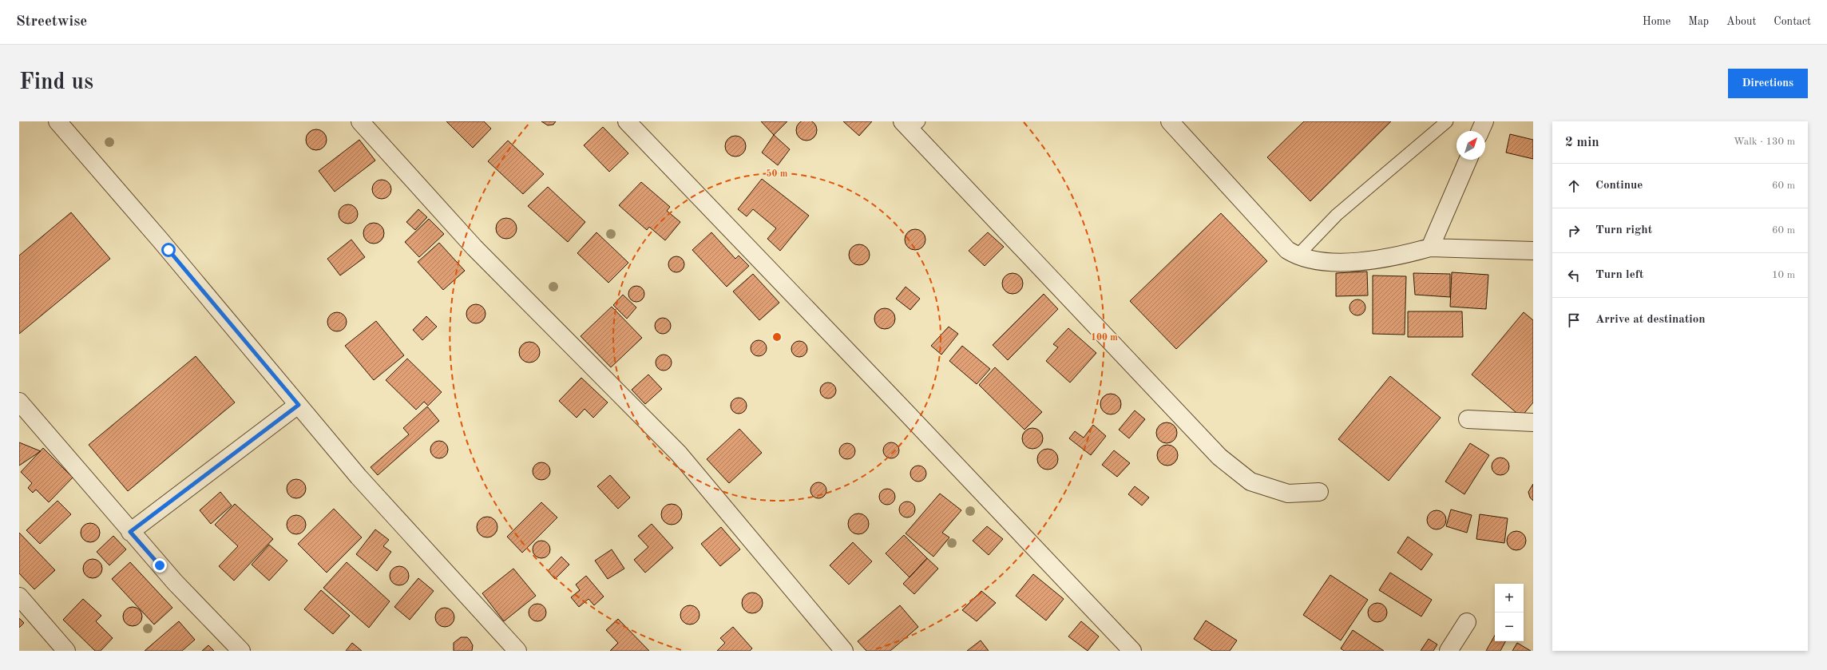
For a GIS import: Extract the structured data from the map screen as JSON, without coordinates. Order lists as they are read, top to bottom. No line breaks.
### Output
{"north":"top right","page":{"header":"Streetwise","nav":["Home","Map","About","Contact"],"buttons":"Directions","title":"Find us","heading":["2 min","Walk · 130 m"],"list":[["Continue","60 m"],["Turn right","60 m"],["Turn left","10 m"],"Arrive at destination"],"map_buttons":["+","−"]},"rings":["50 m","100 m"]}
